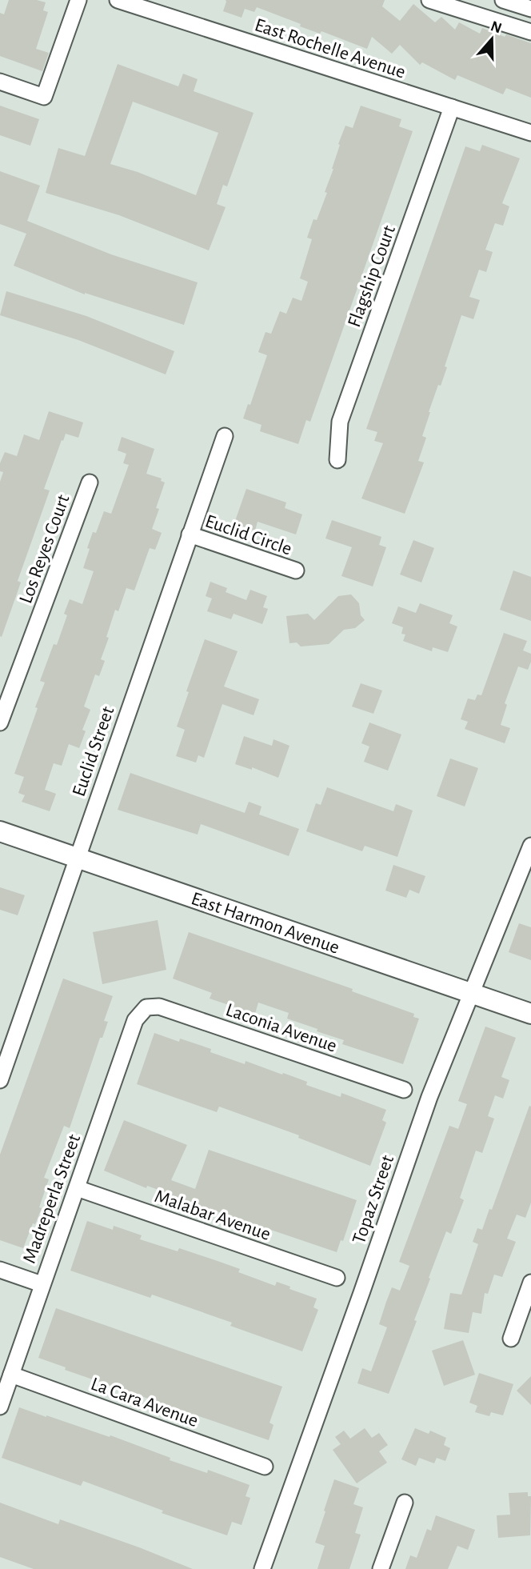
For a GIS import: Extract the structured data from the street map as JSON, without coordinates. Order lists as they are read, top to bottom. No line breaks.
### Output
{"streets":{"main road":["East Harmon Avenue"],"street":["East Rochelle Avenue","Flagship Court","Euclid Circle","Los Reyes Court","Euclid Street","Laconia Avenue","Madreperla Street","Topaz Street","Malabar Avenue","La Cara Avenue"]},"crossings":[["East Rochelle Avenue","Flagship Court"],["Euclid Circle","Euclid Street"],["Euclid Street","East Harmon Avenue"],["East Harmon Avenue","Topaz Street"],["Laconia Avenue","Madreperla Street"],["Madreperla Street","Malabar Avenue"],["Madreperla Street","La Cara Avenue"]],"north":"top"}
